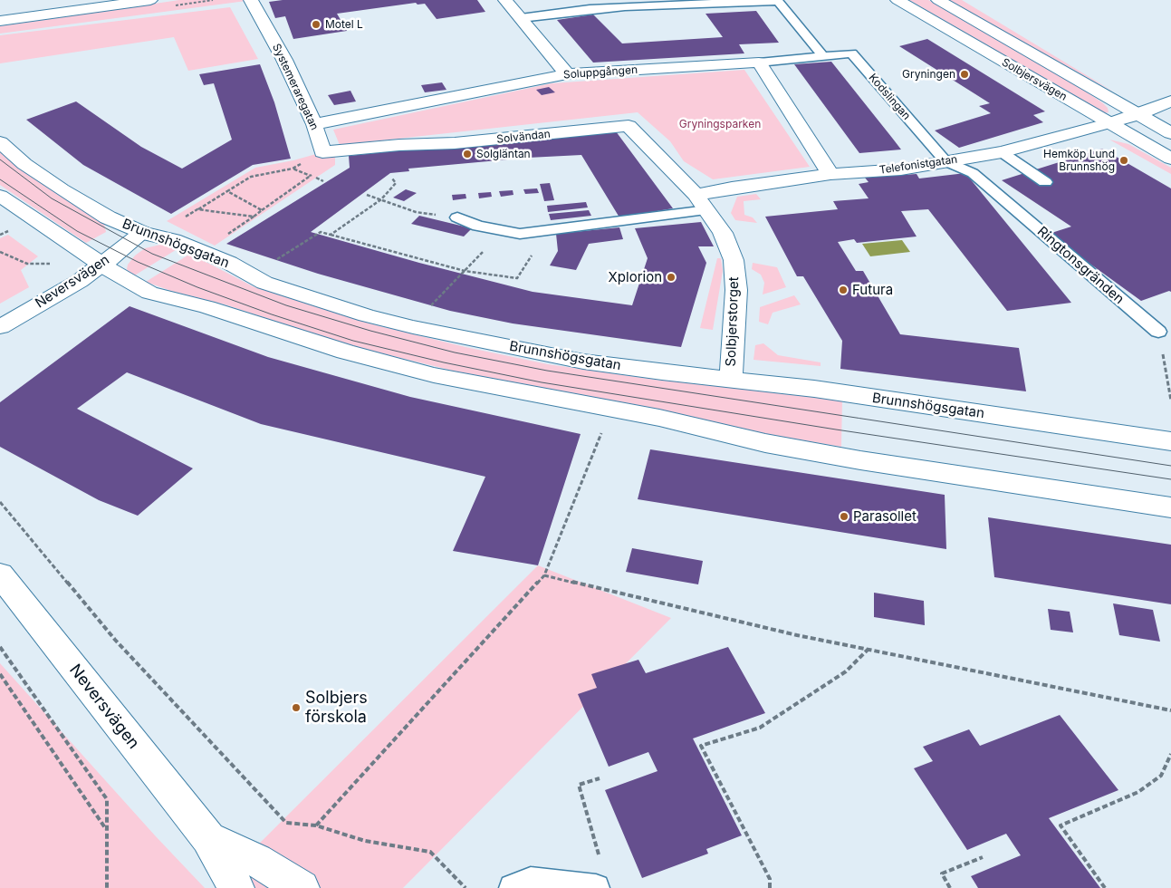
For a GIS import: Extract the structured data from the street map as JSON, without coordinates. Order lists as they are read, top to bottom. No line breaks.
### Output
{"streets":{"street":["Soluppgången","Solbjersvägen","Systemeraregatan","Solvändan","Telefonistgatan","Brunnshögsgatan","Neversvägen","Solbjerstorget"],"lane":["Kodslingan","Ringtonsgränden"]},"crossings":[["Soluppgången","Systemeraregatan"],["Soluppgången","Kodslingan"],["Solbjersvägen","Telefonistgatan"],["Systemeraregatan","Solvändan"],["Kodslingan","Telefonistgatan"],["Kodslingan","Ringtonsgränden"],["Solvändan","Telefonistgatan"],["Solvändan","Solbjerstorget"],["Telefonistgatan","Ringtonsgränden"],["Telefonistgatan","Solbjerstorget"],["Brunnshögsgatan","Neversvägen"],["Brunnshögsgatan","Solbjerstorget"]],"parks":["Gryningsparken"],"places":["Motel L","Gryningen","Solgläntan","Hemköp Lund Brunnshög","Xplorion","Futura","Parasollet","Solbjers förskola"]}
